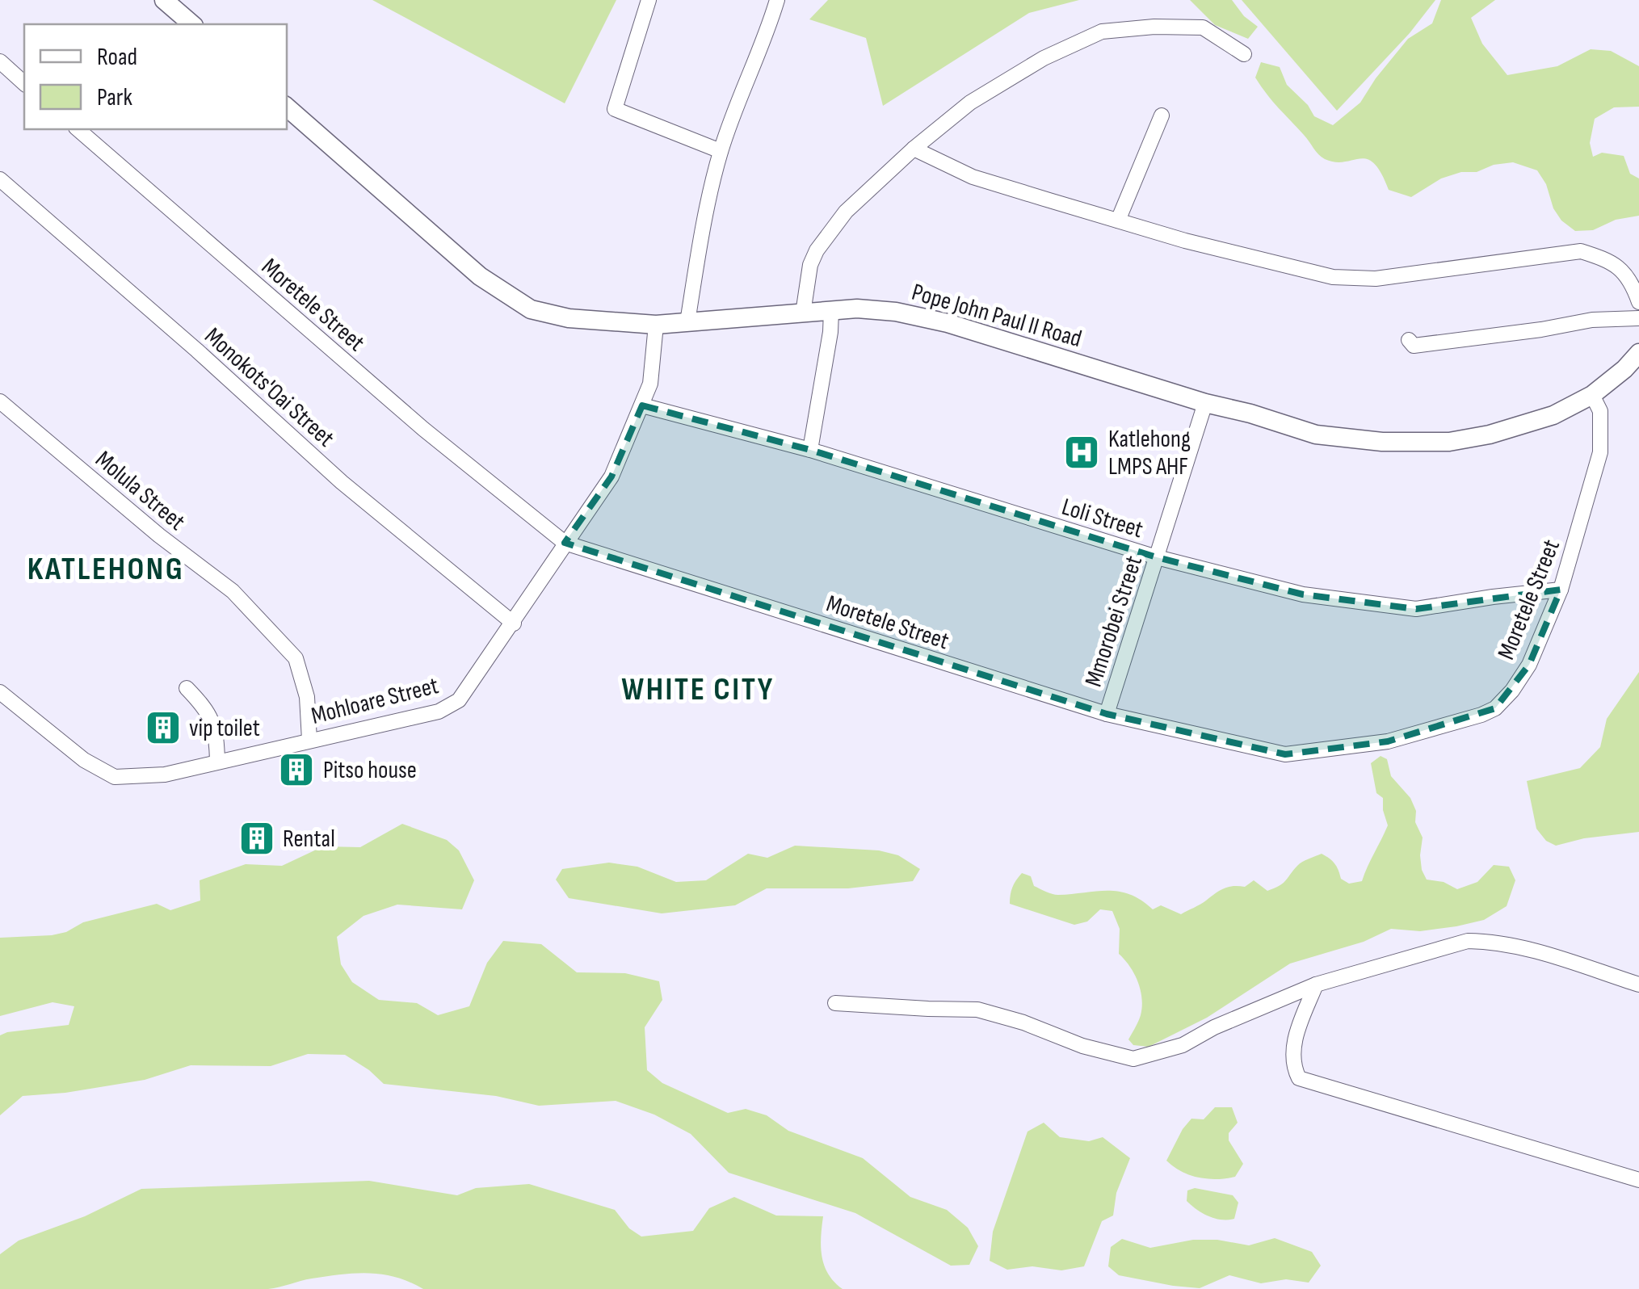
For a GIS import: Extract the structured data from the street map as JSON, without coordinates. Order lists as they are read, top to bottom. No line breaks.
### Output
{"streets":{"main road":["Pope John Paul II Road"],"street":["Moretele Street","Monokots'Oai Street","Molula Street","Loli Street","Mmorobei Street","Mohloare Street"]},"crossings":[["Moretele Street","Pope John Paul II Road"],["Moretele Street","Loli Street"],["Moretele Street","Mmorobei Street"],["Moretele Street","Mohloare Street"],["Pope John Paul II Road","Mmorobei Street"],["Pope John Paul II Road","Mohloare Street"],["Monokots'Oai Street","Mohloare Street"],["Molula Street","Mohloare Street"],["Loli Street","Mmorobei Street"],["Loli Street","Mohloare Street"]],"districts":["KATLEHONG","WHITE CITY"],"places":{"hospital":["Katlehong LMPS AHF"],"building":["vip toilet","Pitso house","Rental"]},"legend":["Road","Park"]}
